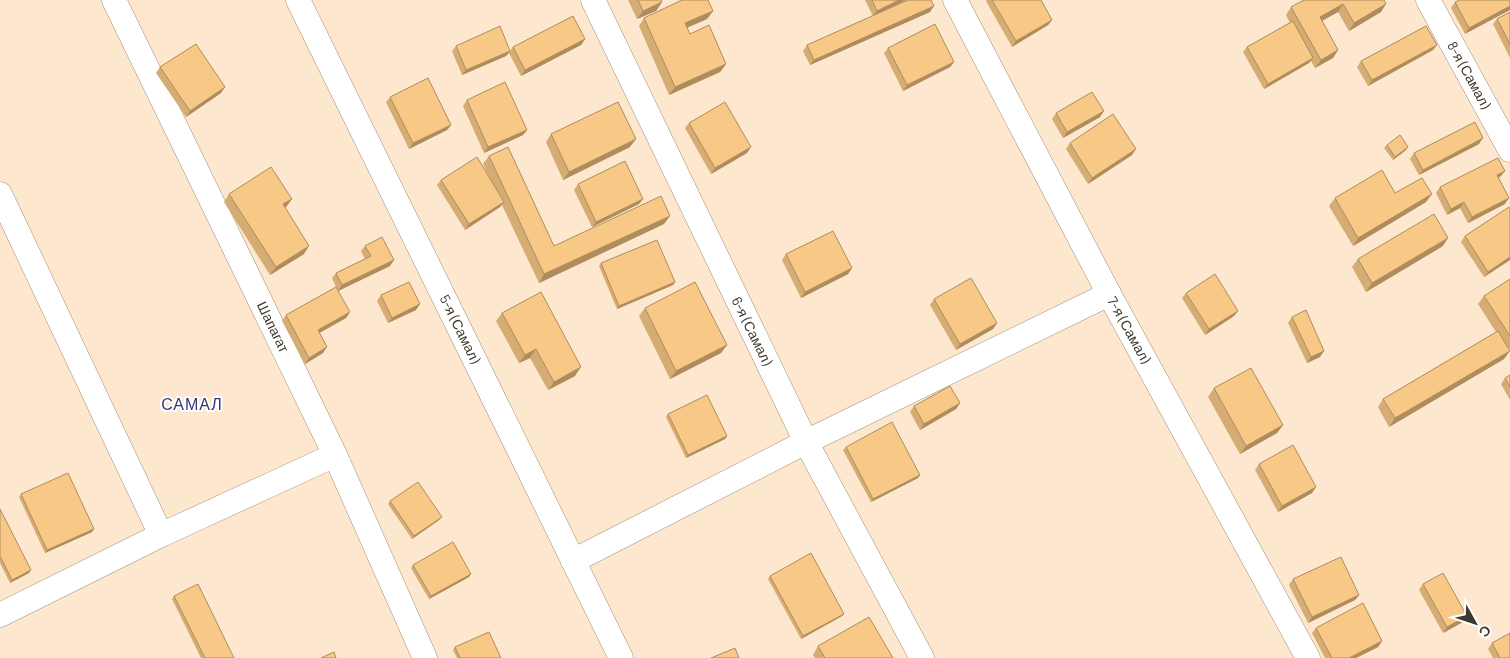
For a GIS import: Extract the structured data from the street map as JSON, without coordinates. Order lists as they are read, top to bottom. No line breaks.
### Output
{"streets":{"street":["8-я (Самал)","Шапагат","5-я (Самал)","7-я (Самал)","6-я (Самал)"]},"districts":["САМАЛ"],"north":"bottom right"}
